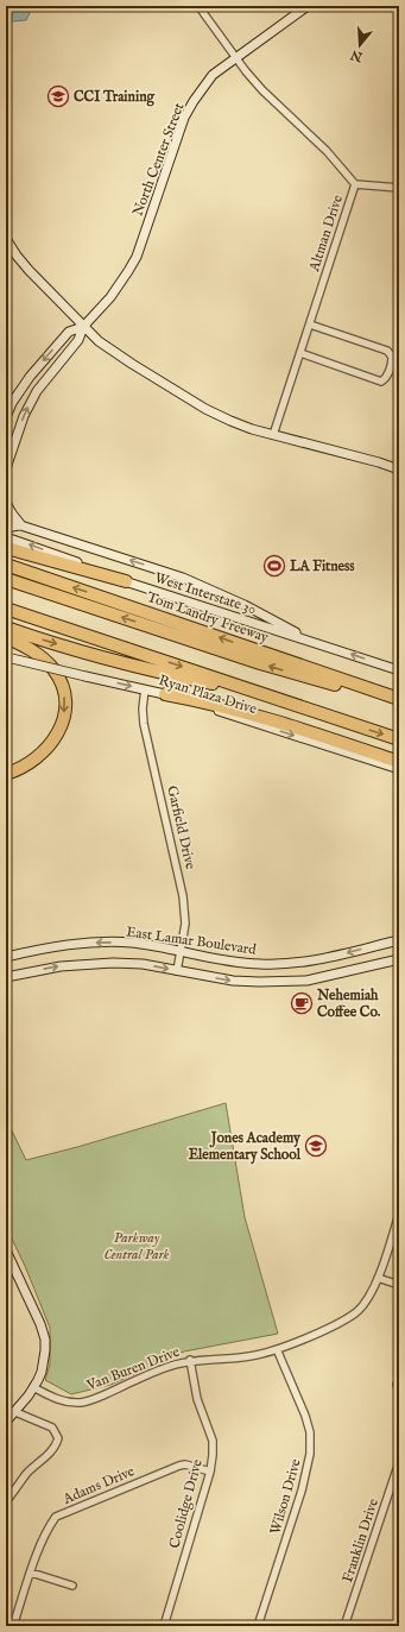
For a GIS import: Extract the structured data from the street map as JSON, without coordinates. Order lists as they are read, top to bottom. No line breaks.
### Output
{"streets":{"highway":["Tom Landry Freeway"],"main road":["North Center Street","West Interstate 30","Ryan Plaza Drive","East Lamar Boulevard"],"street":["Altman Drive","Garfield Drive","Van Buren Drive","Adams Drive","Wilson Drive","Coolidge Drive","Franklin Drive"]},"crossings":[["North Center Street","Altman Drive"],["Ryan Plaza Drive","Garfield Drive"],["Garfield Drive","East Lamar Boulevard"],["Van Buren Drive","Wilson Drive"],["Van Buren Drive","Coolidge Drive"],["Adams Drive","Coolidge Drive"]],"one_way":["Ryan Plaza Drive"],"parks":["Parkway Central Park"],"places":{"school or university":["CCI Training","Jones Academy Elementary School"],"sports":["LA Fitness"],"cafe":["Nehemiah Coffee Co."]},"north":"bottom"}
